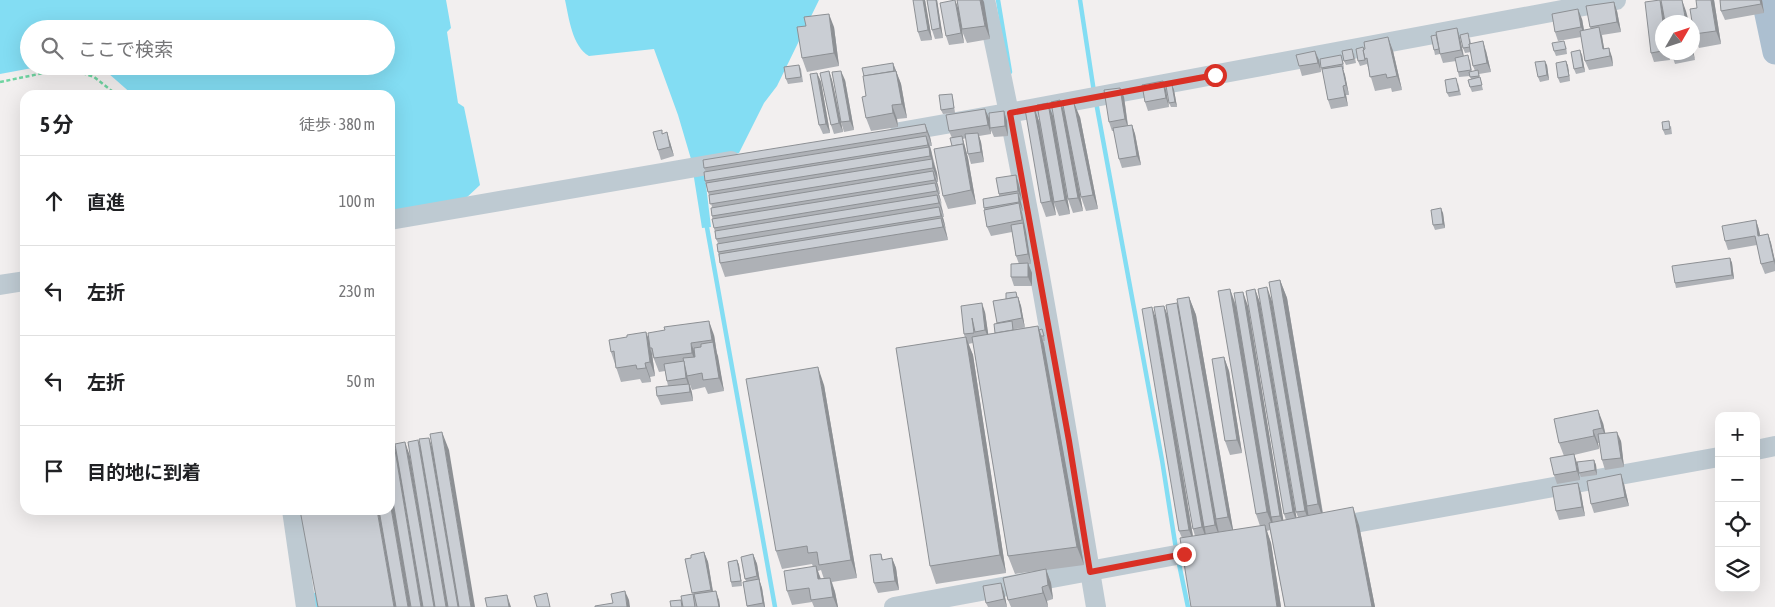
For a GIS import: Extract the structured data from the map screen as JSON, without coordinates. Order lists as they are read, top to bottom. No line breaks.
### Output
{"north":"top right","page":{"search":"ここで検索","heading":["5 分","徒歩 · 380 m"],"list":[["直進","100 m"],["左折","230 m"],["左折","50 m"],"目的地に到着"],"map_buttons":["+","−"]}}
